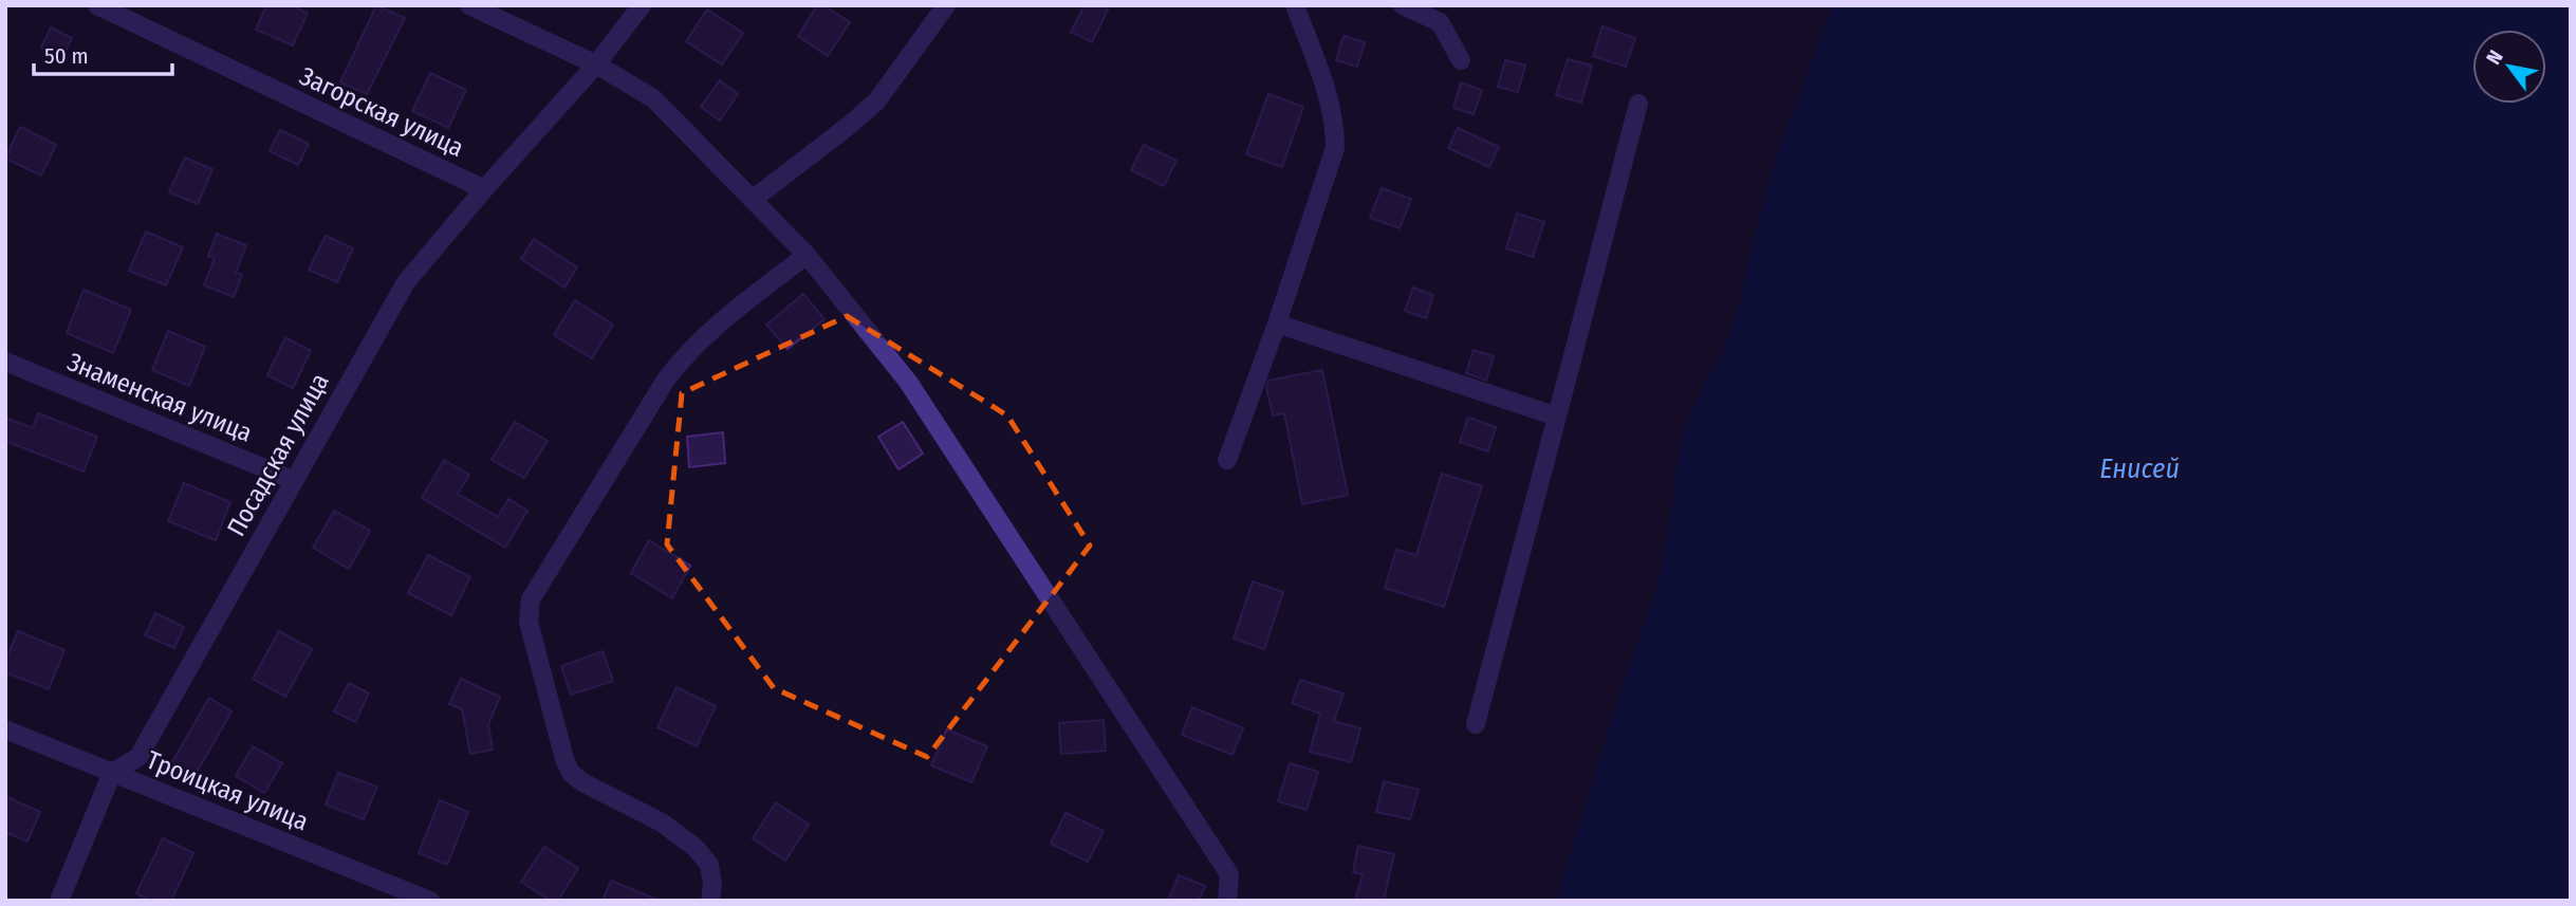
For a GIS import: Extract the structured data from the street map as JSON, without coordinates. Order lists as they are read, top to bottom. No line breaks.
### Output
{"streets":{"street":["Загорская улица","Знаменская улица","Посадская улица","Троицкая улица"]},"crossings":[["Загорская улица","Посадская улица"],["Знаменская улица","Посадская улица"],["Посадская улица","Троицкая улица"]],"water":["Енисей"],"scale_bar":"50 m","north":"top left"}
